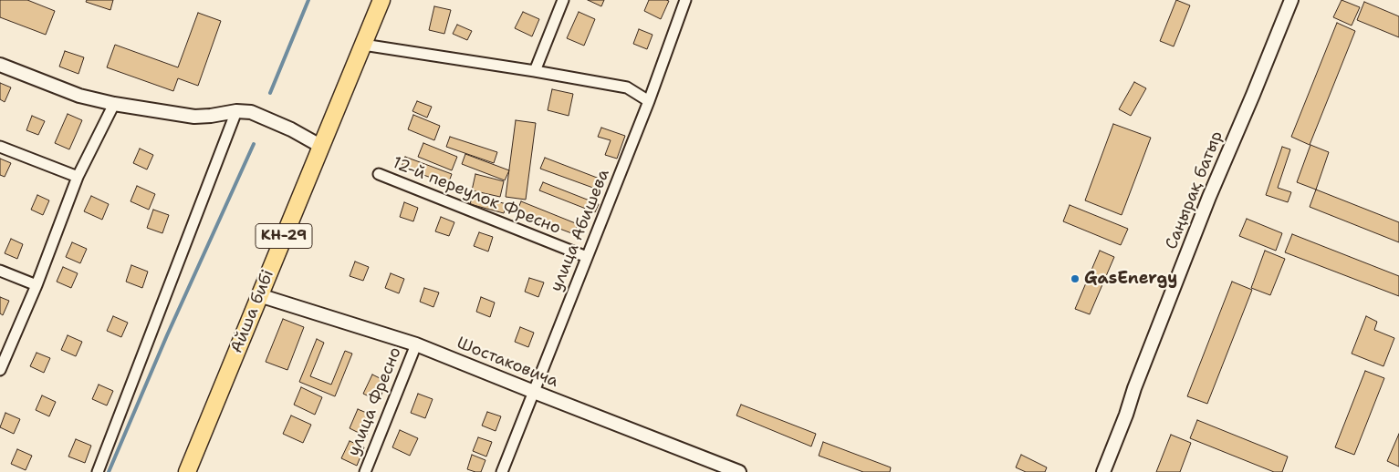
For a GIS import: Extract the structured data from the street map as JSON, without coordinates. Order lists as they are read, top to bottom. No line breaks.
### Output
{"streets":{"main road":["КН-29","Айша бибі"],"street":["Саңырақ батыр","12-й переулок Фресно","улица Абишева","Шостаковича","улица Фресно"]},"crossings":[["12-й переулок Фресно","улица Абишева"],["улица Абишева","Шостаковича"],["Айша бибі","Шостаковича"],["Шостаковича","улица Фресно"]],"places":["GasEnergy"]}
